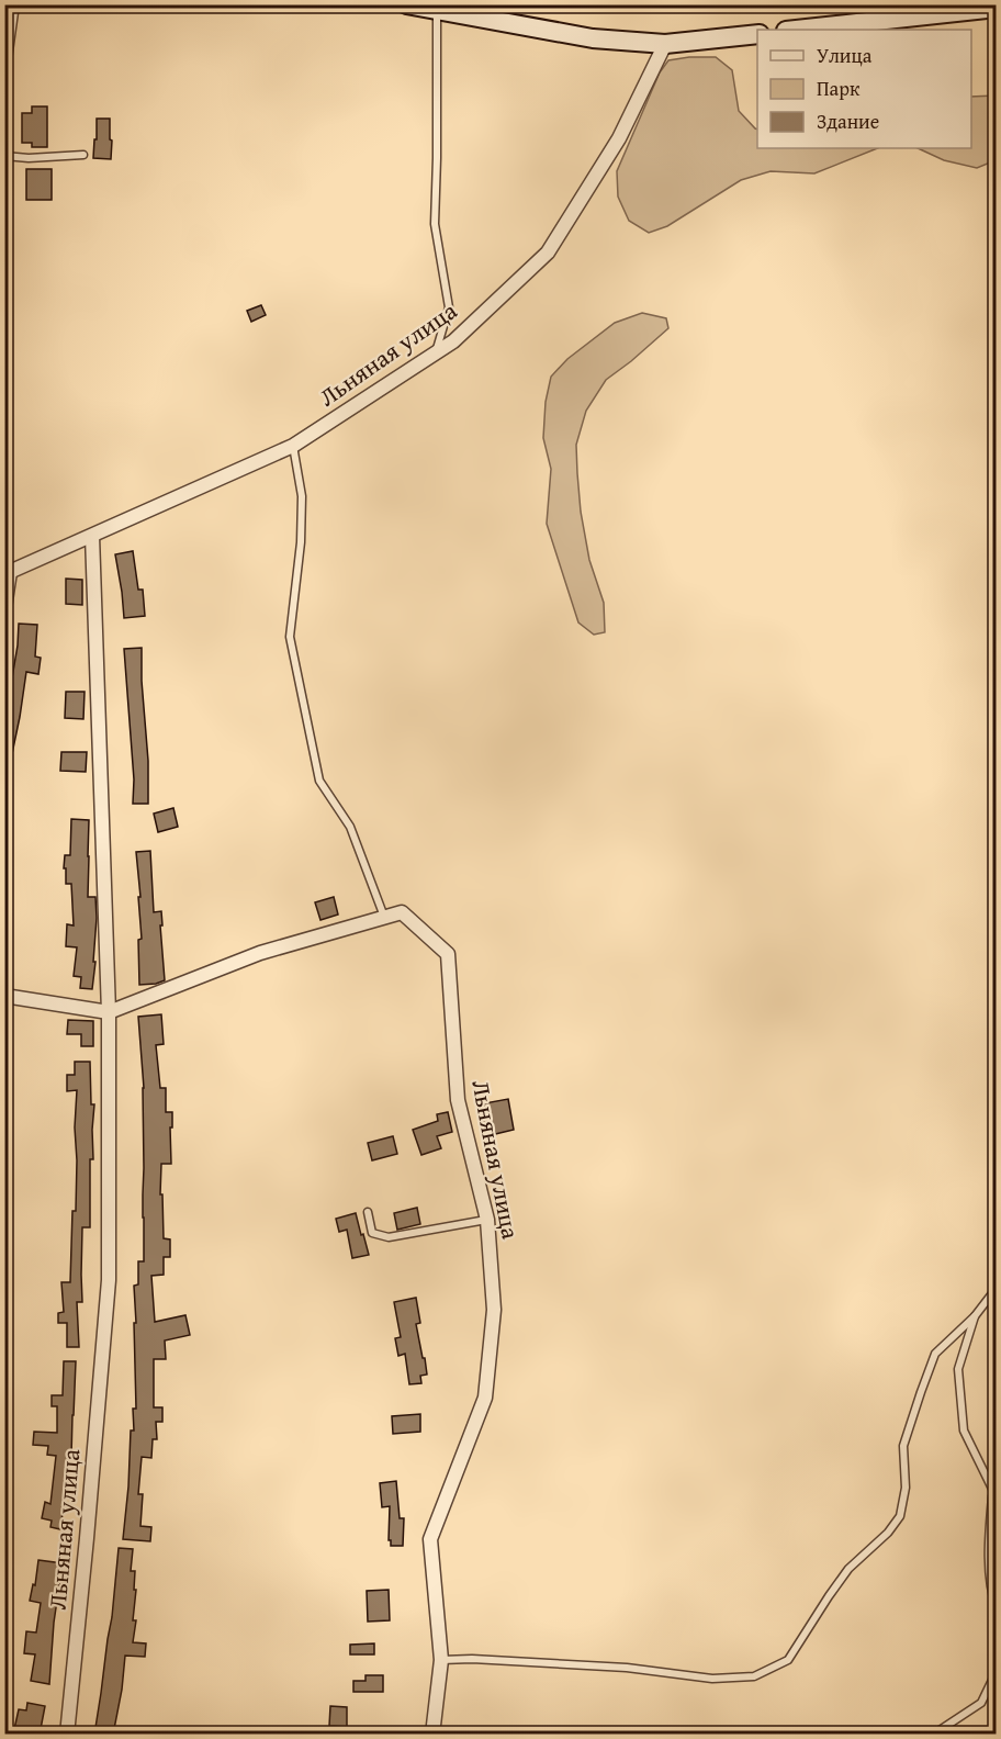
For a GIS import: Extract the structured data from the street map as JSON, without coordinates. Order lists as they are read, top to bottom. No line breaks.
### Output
{"streets":{"street":["Льняная улица"]},"legend":["Улица","Парк","Здание"]}
